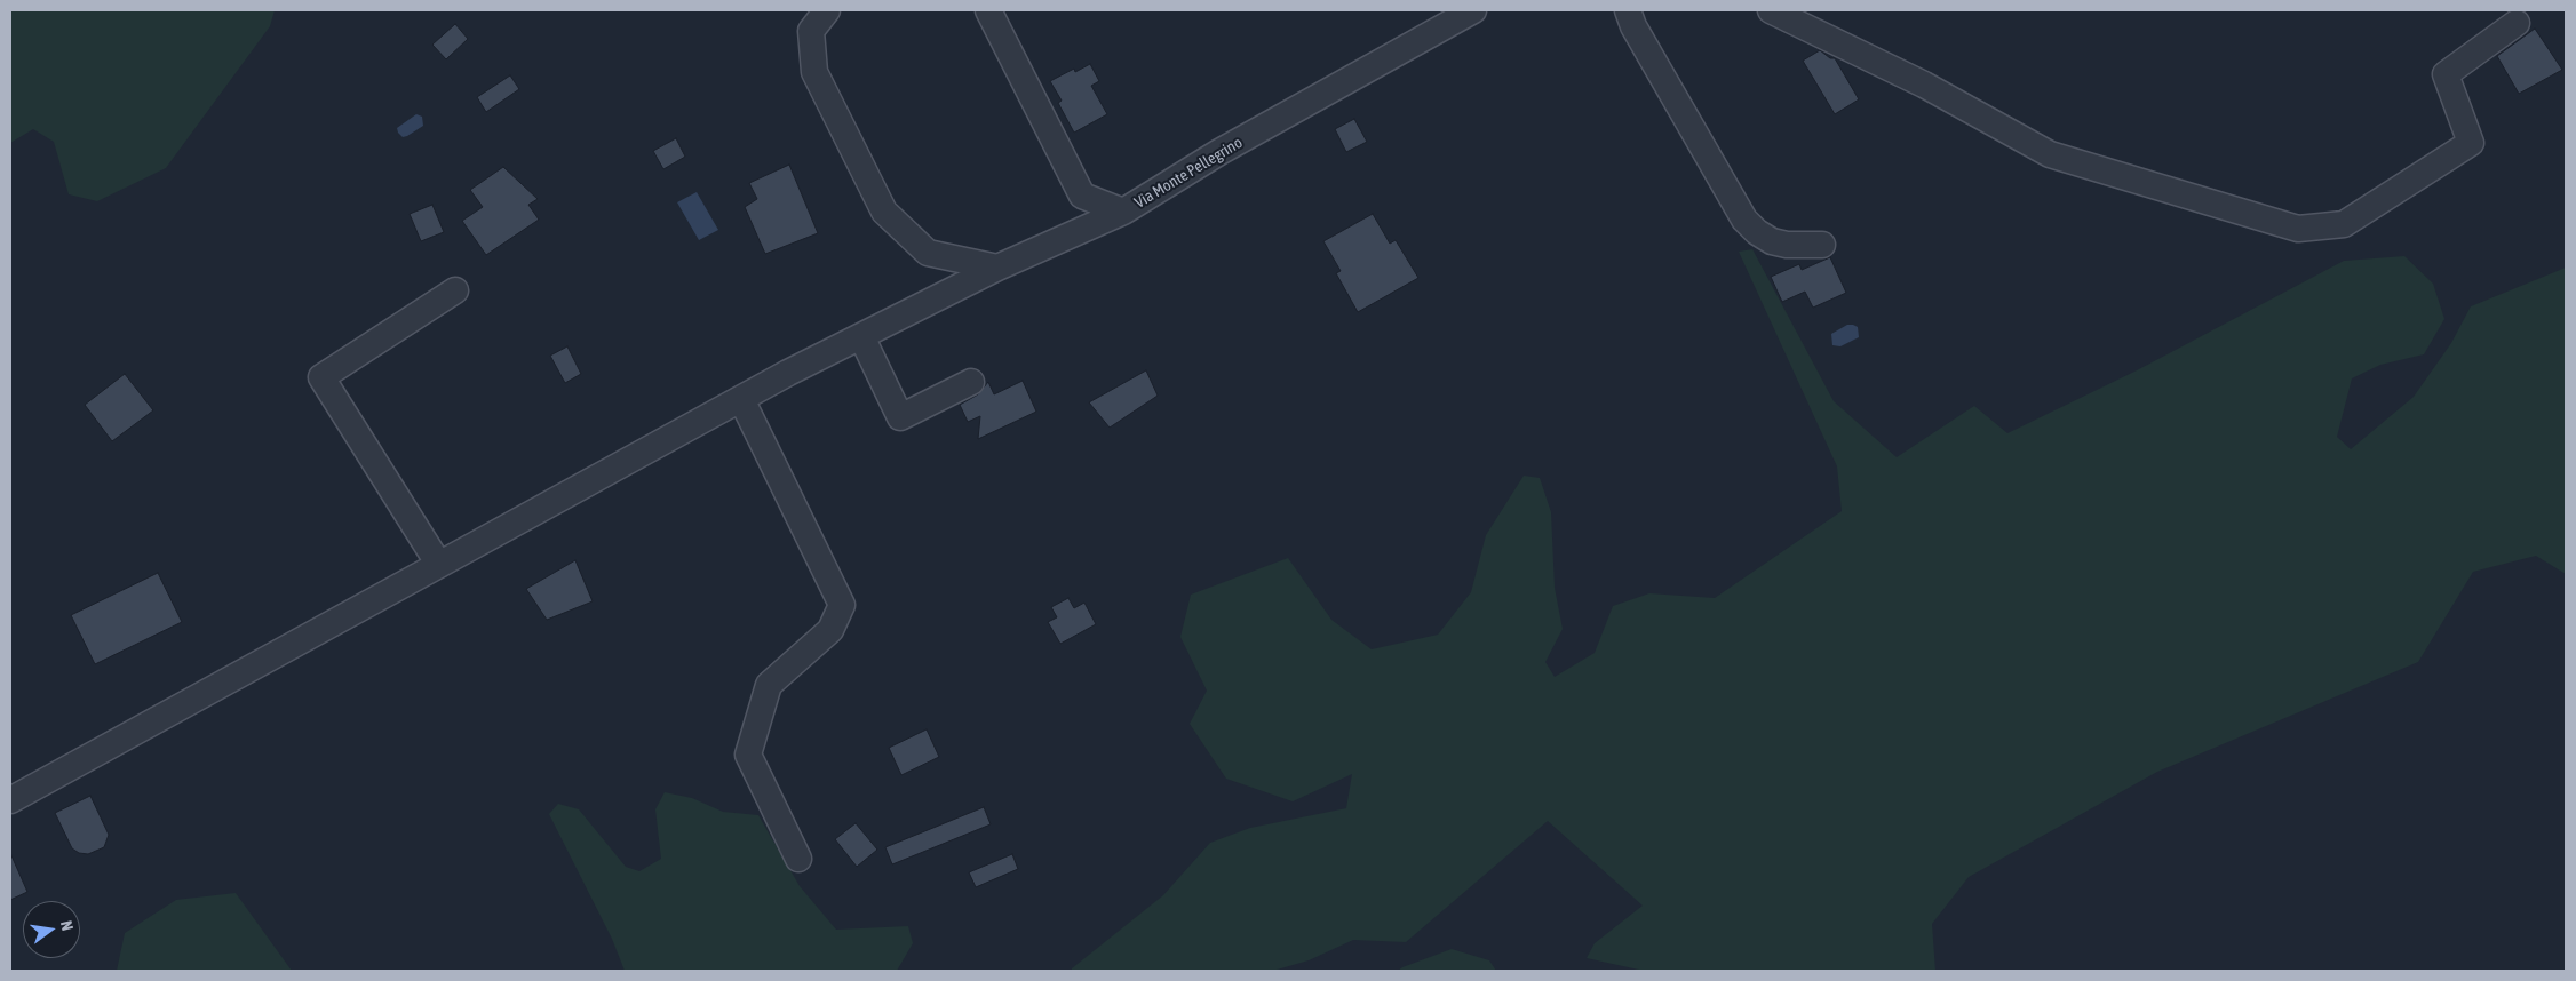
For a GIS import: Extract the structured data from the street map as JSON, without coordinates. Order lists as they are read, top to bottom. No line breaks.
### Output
{"streets":{"street":["Via Monte Pellegrino"]},"north":"right"}
